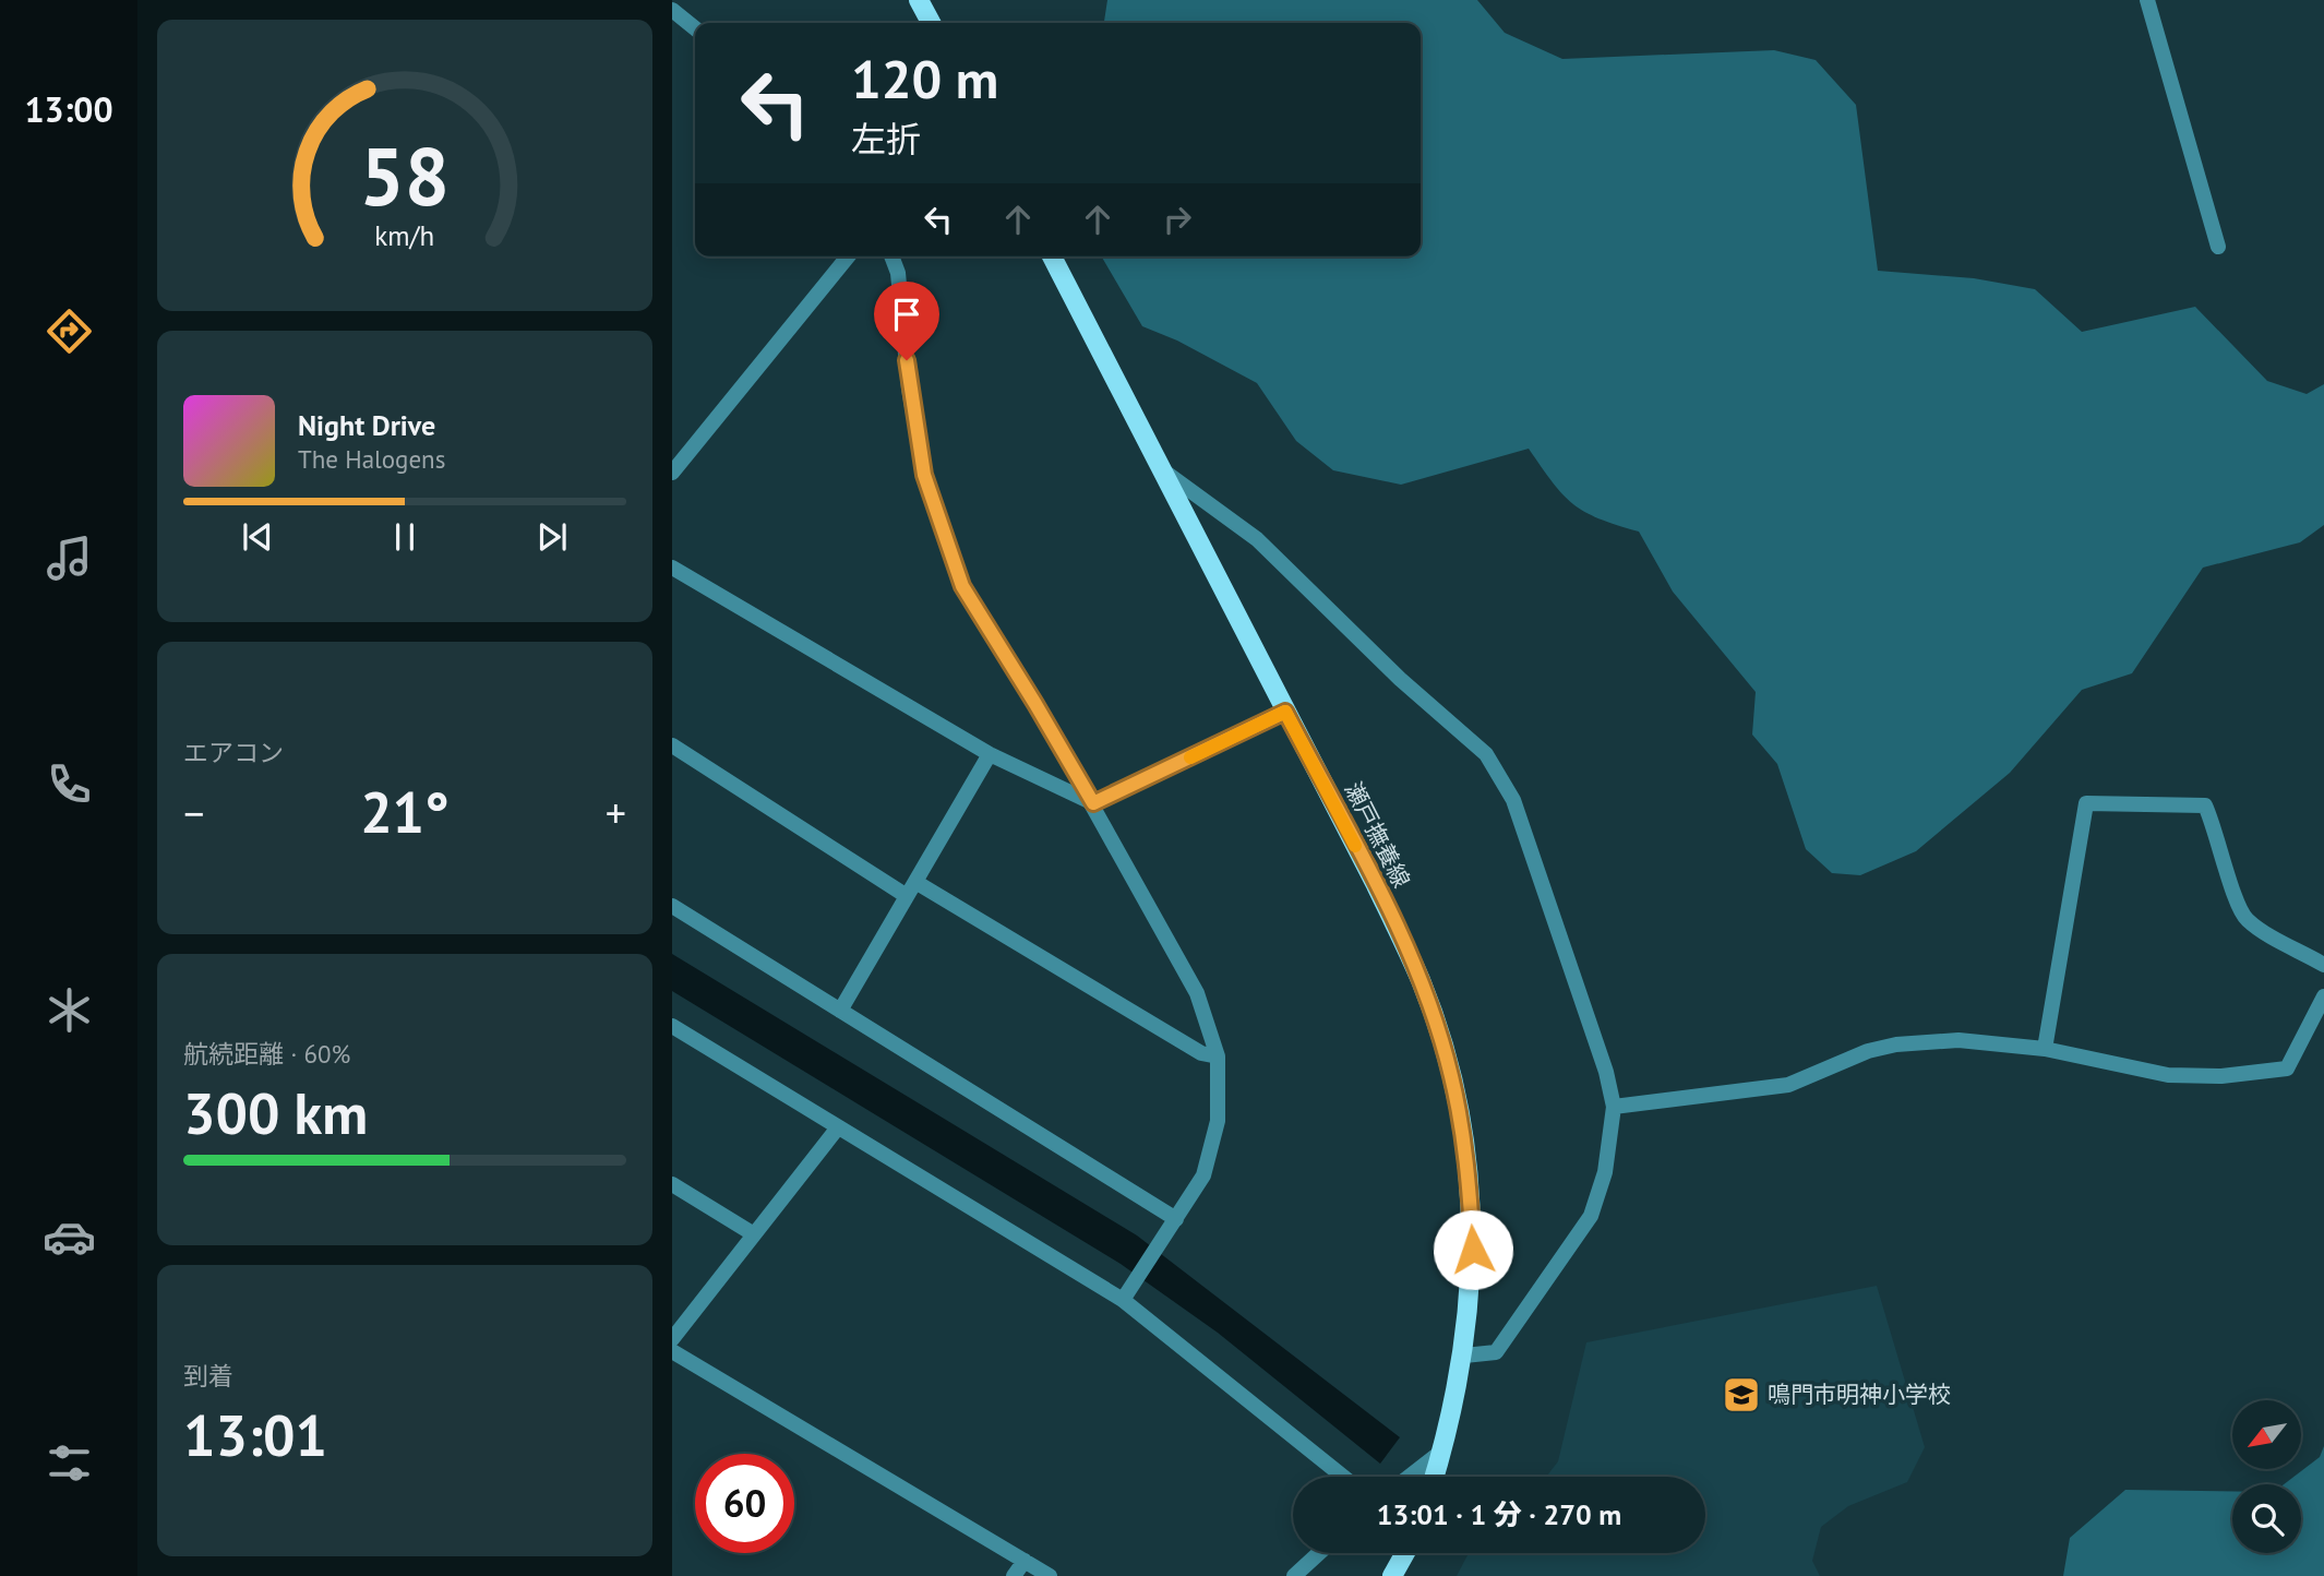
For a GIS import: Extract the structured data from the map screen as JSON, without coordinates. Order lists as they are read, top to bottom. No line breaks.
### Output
{"streets":{"main road":["瀬戸撫養線"]},"places":{"school or university":["鳴門市明神小学校"]},"north":"bottom left","page":{"tabs":"13:00","turn":["120 m","左折"],"song":["Night Drive","The Halogens"],"tile":["エアコン",["航続距離 · 60%","300 km"],["到着","13:01"]],"heat":["−","21°","+"],"limit":"60","trip":"13:01 · 1 分 · 270 m","gauge":["58","km/h"]}}
